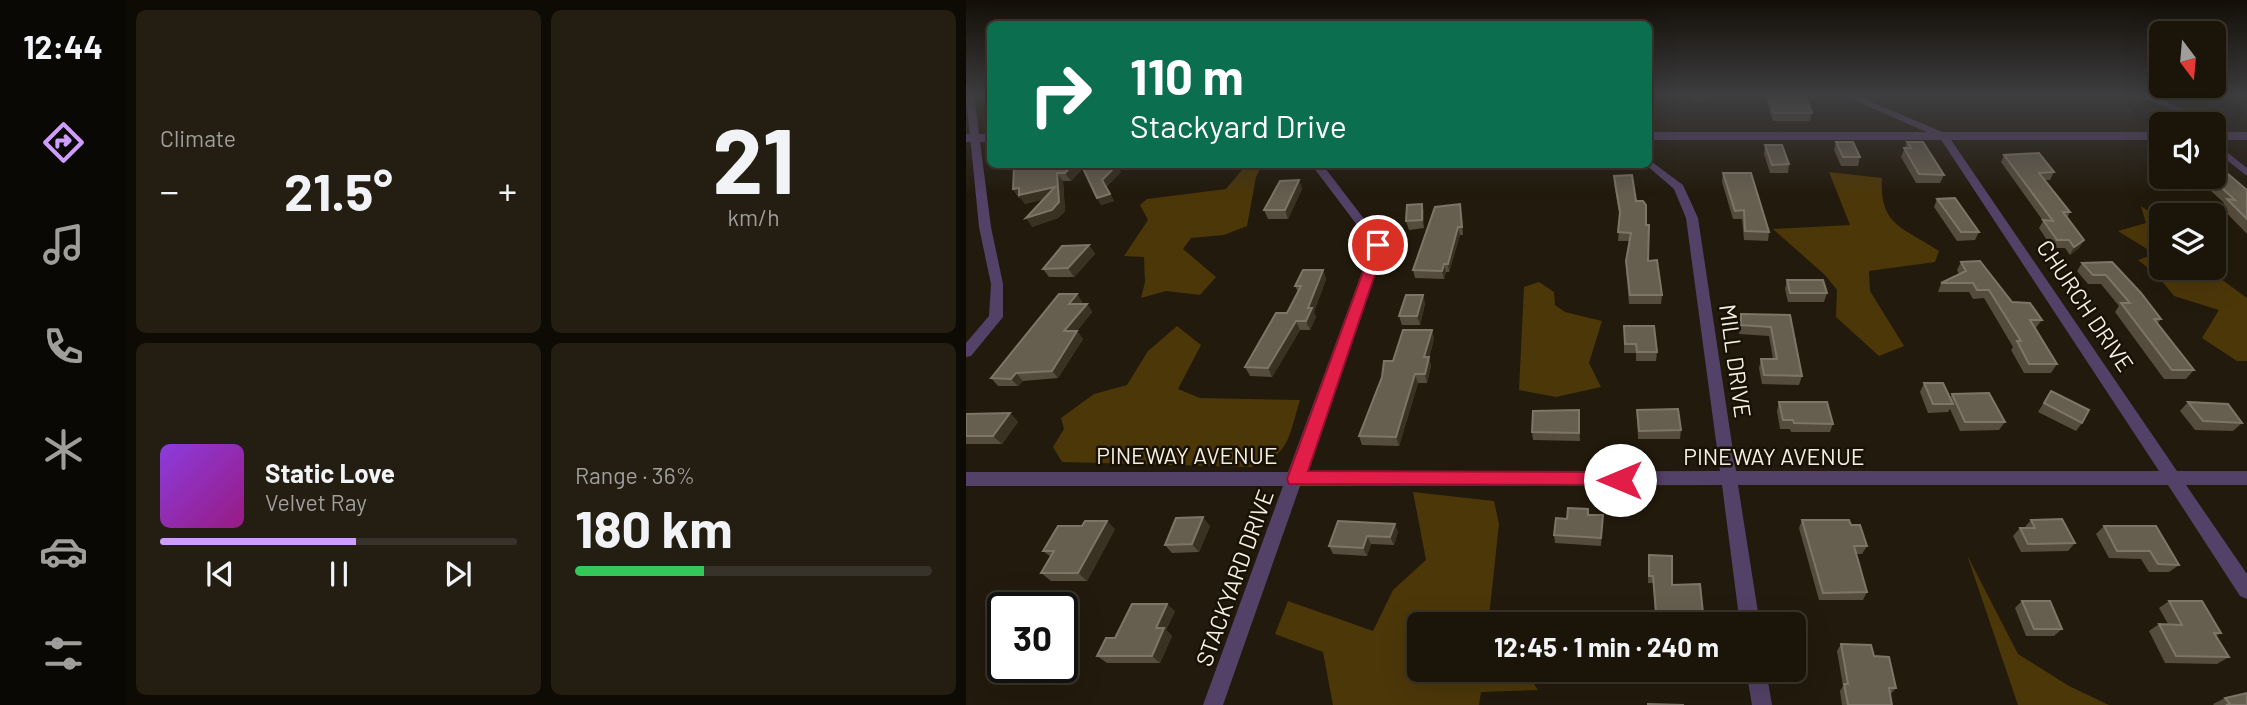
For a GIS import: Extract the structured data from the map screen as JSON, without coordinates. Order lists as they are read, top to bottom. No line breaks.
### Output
{"streets":{"street":["CHURCH DRIVE","MILL DRIVE","PINEWAY AVENUE","STACKYARD DRIVE"]},"crossings":[["CHURCH DRIVE","PINEWAY AVENUE"],["MILL DRIVE","PINEWAY AVENUE"],["PINEWAY AVENUE","STACKYARD DRIVE"]],"north":"bottom","page":{"tabs":"12:44","tile":["Climate",["21","km/h"],["Range · 36%","180 km"]],"turn":["110 m","Stackyard Drive"],"heat":["−","21.5°","+"],"song":["Static Love","Velvet Ray"],"limit":"30","trip":"12:45 · 1 min · 240 m"}}
